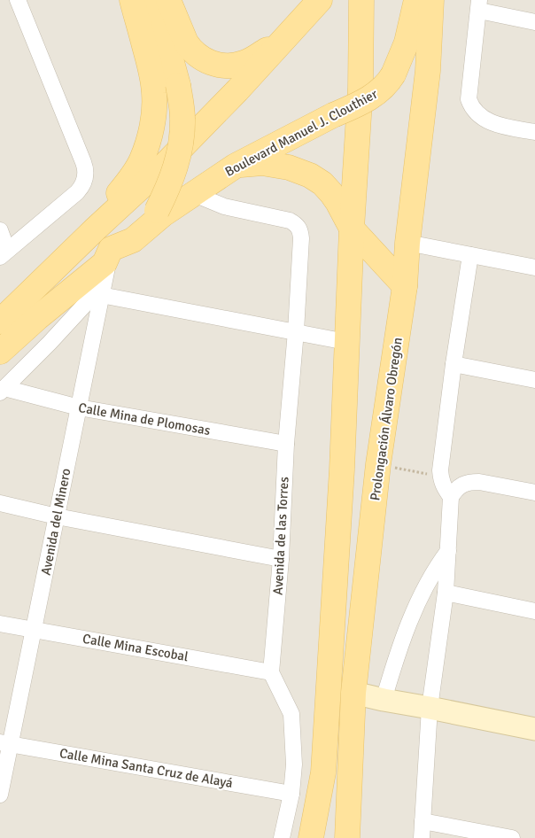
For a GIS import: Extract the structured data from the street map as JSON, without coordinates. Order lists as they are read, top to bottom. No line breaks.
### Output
{"streets":{"main road":["Boulevard Manuel J. Clouthier","Prolongación Álvaro Obregón"],"street":["Calle Mina de Plomosas","Avenida del Minero","Avenida de las Torres","Calle Mina Escobal","Calle Mina Santa Cruz de Alayá"]},"crossings":[["Boulevard Manuel J. Clouthier","Avenida del Minero"],["Boulevard Manuel J. Clouthier","Avenida de las Torres"],["Calle Mina de Plomosas","Avenida del Minero"],["Calle Mina de Plomosas","Avenida de las Torres"],["Avenida del Minero","Calle Mina Escobal"],["Avenida del Minero","Calle Mina Santa Cruz de Alayá"],["Avenida de las Torres","Calle Mina Escobal"]]}
